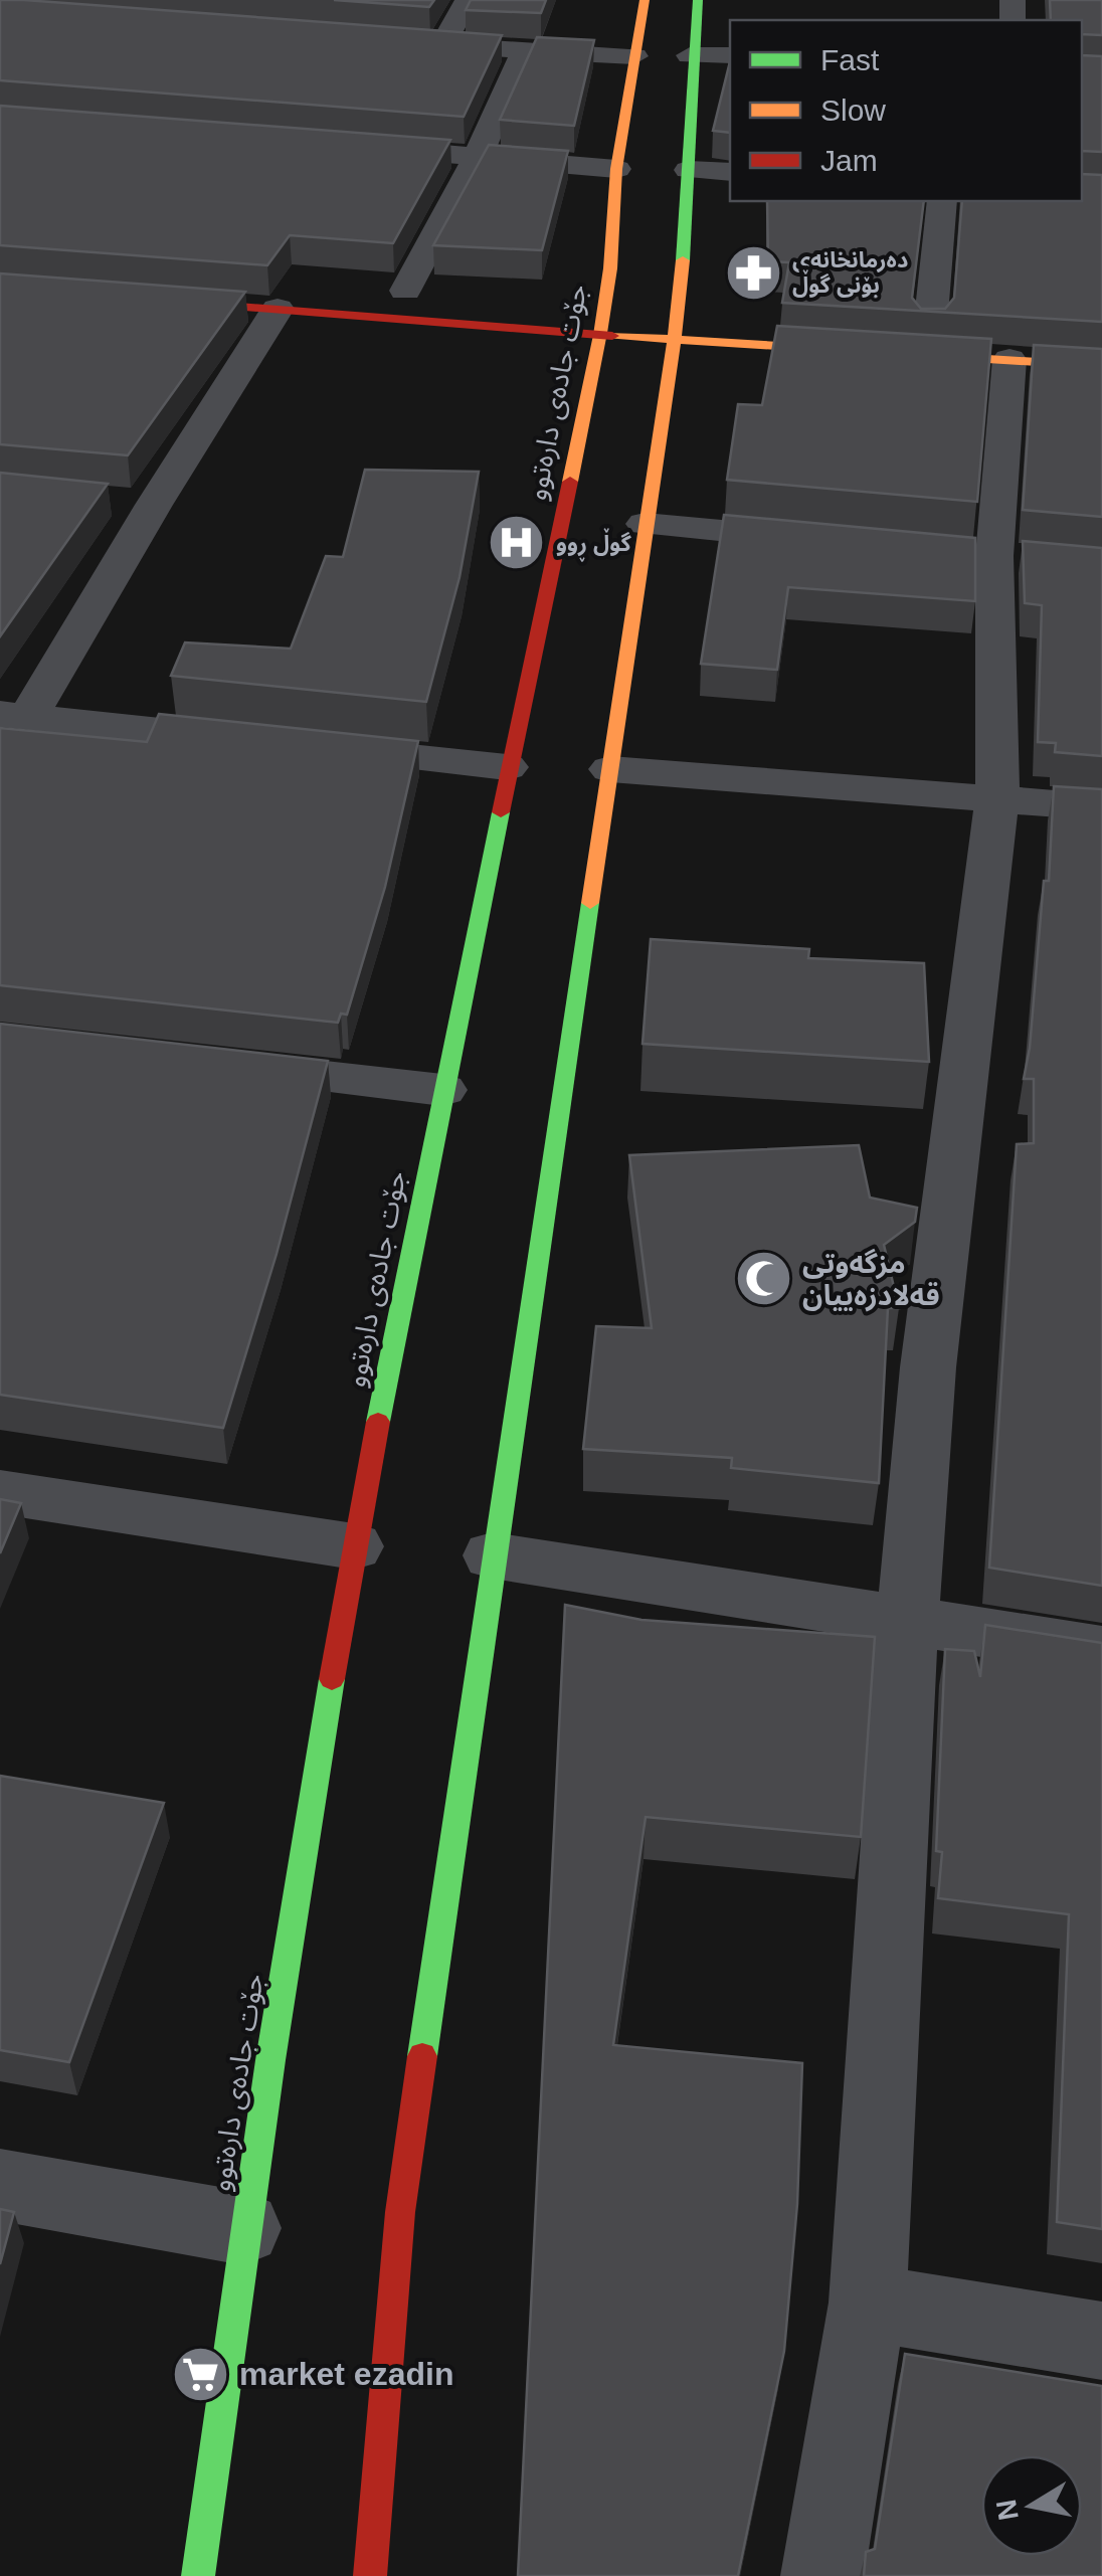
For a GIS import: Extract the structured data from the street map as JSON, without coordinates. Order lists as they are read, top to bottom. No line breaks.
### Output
{"streets":{"main road":["جۆت جادەی دارەتوو"]},"places":{"pharmacy":["دەرمانخانەی بۆنی گوڵ"],"hospital":["گوڵ ڕوو"],"mosque":["مزگەوتی قەلادزەییان"],"supermarket":["market ezadin"]},"legend":["Fast","Slow","Jam"],"north":"left"}
